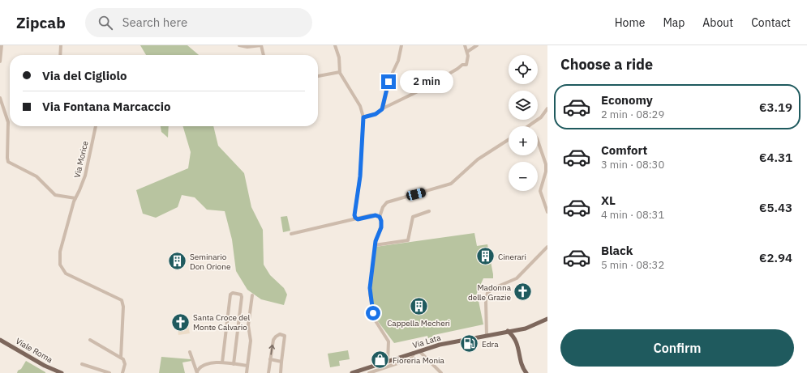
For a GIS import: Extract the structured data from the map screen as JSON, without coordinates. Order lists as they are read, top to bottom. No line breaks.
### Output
{"streets":{"main road":["Via Lata","Viale Roma"],"street":["Via Morice"]},"places":{"building":["Cinerari","Seminario Don Orione","Cappella Mecheri"],"church":["Madonna delle Grazie","Santa Croce del Monte Calvario"],"fuel station":["Edra"],"shop":["Fioreria Monia"]},"page":{"header":"Zipcab","search":"Search here","nav":["Home","Map","About","Contact"],"heading":"Choose a ride","map_buttons":["+","−"],"banner":["Via del Cigliolo","Via Fontana Marcaccio"],"bubble":"2 min","list":[{"name":"Economy","note":"2 min · 08:29","value":"€3.19"},{"name":"Comfort","note":"3 min · 08:30","value":"€4.31"},{"name":"XL","note":"4 min · 08:31","value":"€5.43"},{"name":"Black","note":"5 min · 08:32","value":"€2.94"}],"buttons":"Confirm"}}
